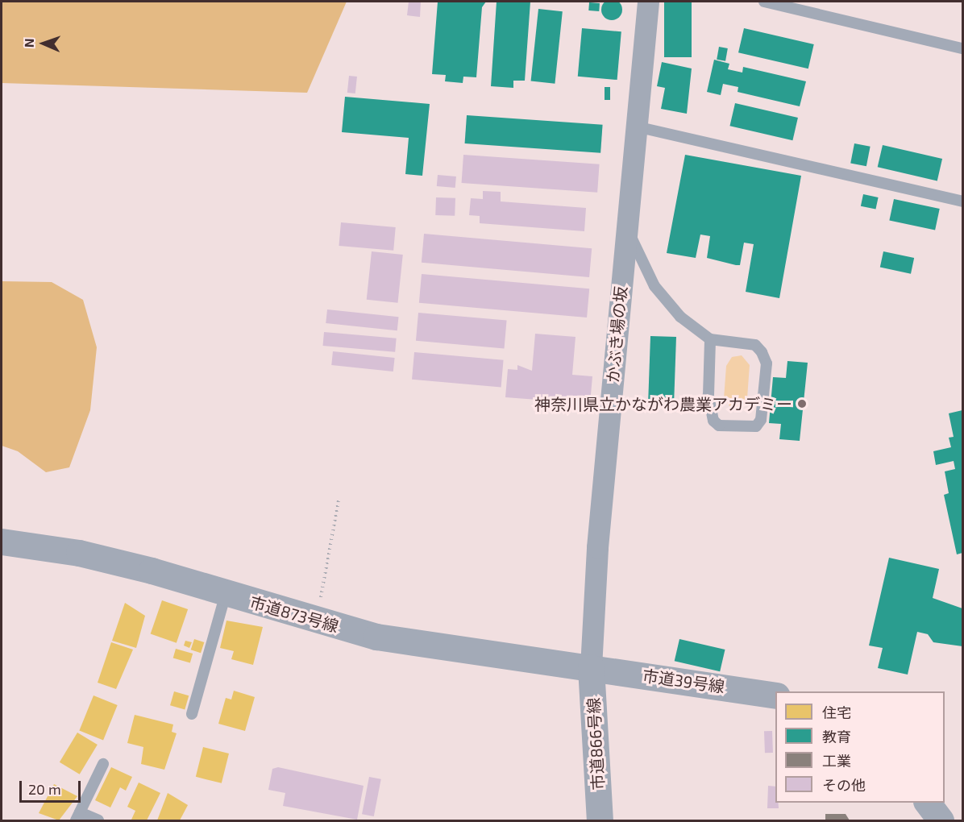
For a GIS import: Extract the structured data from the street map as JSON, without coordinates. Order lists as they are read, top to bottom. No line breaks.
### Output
{"streets":{"street":["かぶき場の坂","市道873号線","市道39号線","市道866号線"]},"crossings":[["かぶき場の坂","市道873号線"],["かぶき場の坂","市道39号線"],["かぶき場の坂","市道866号線"],["市道873号線","市道39号線"],["市道873号線","市道866号線"],["市道39号線","市道866号線"]],"places":["神奈川県立かながわ農業アカデミー"],"legend":["住宅","教育","工業","その他"],"scale_bar":"20 m","north":"left"}
